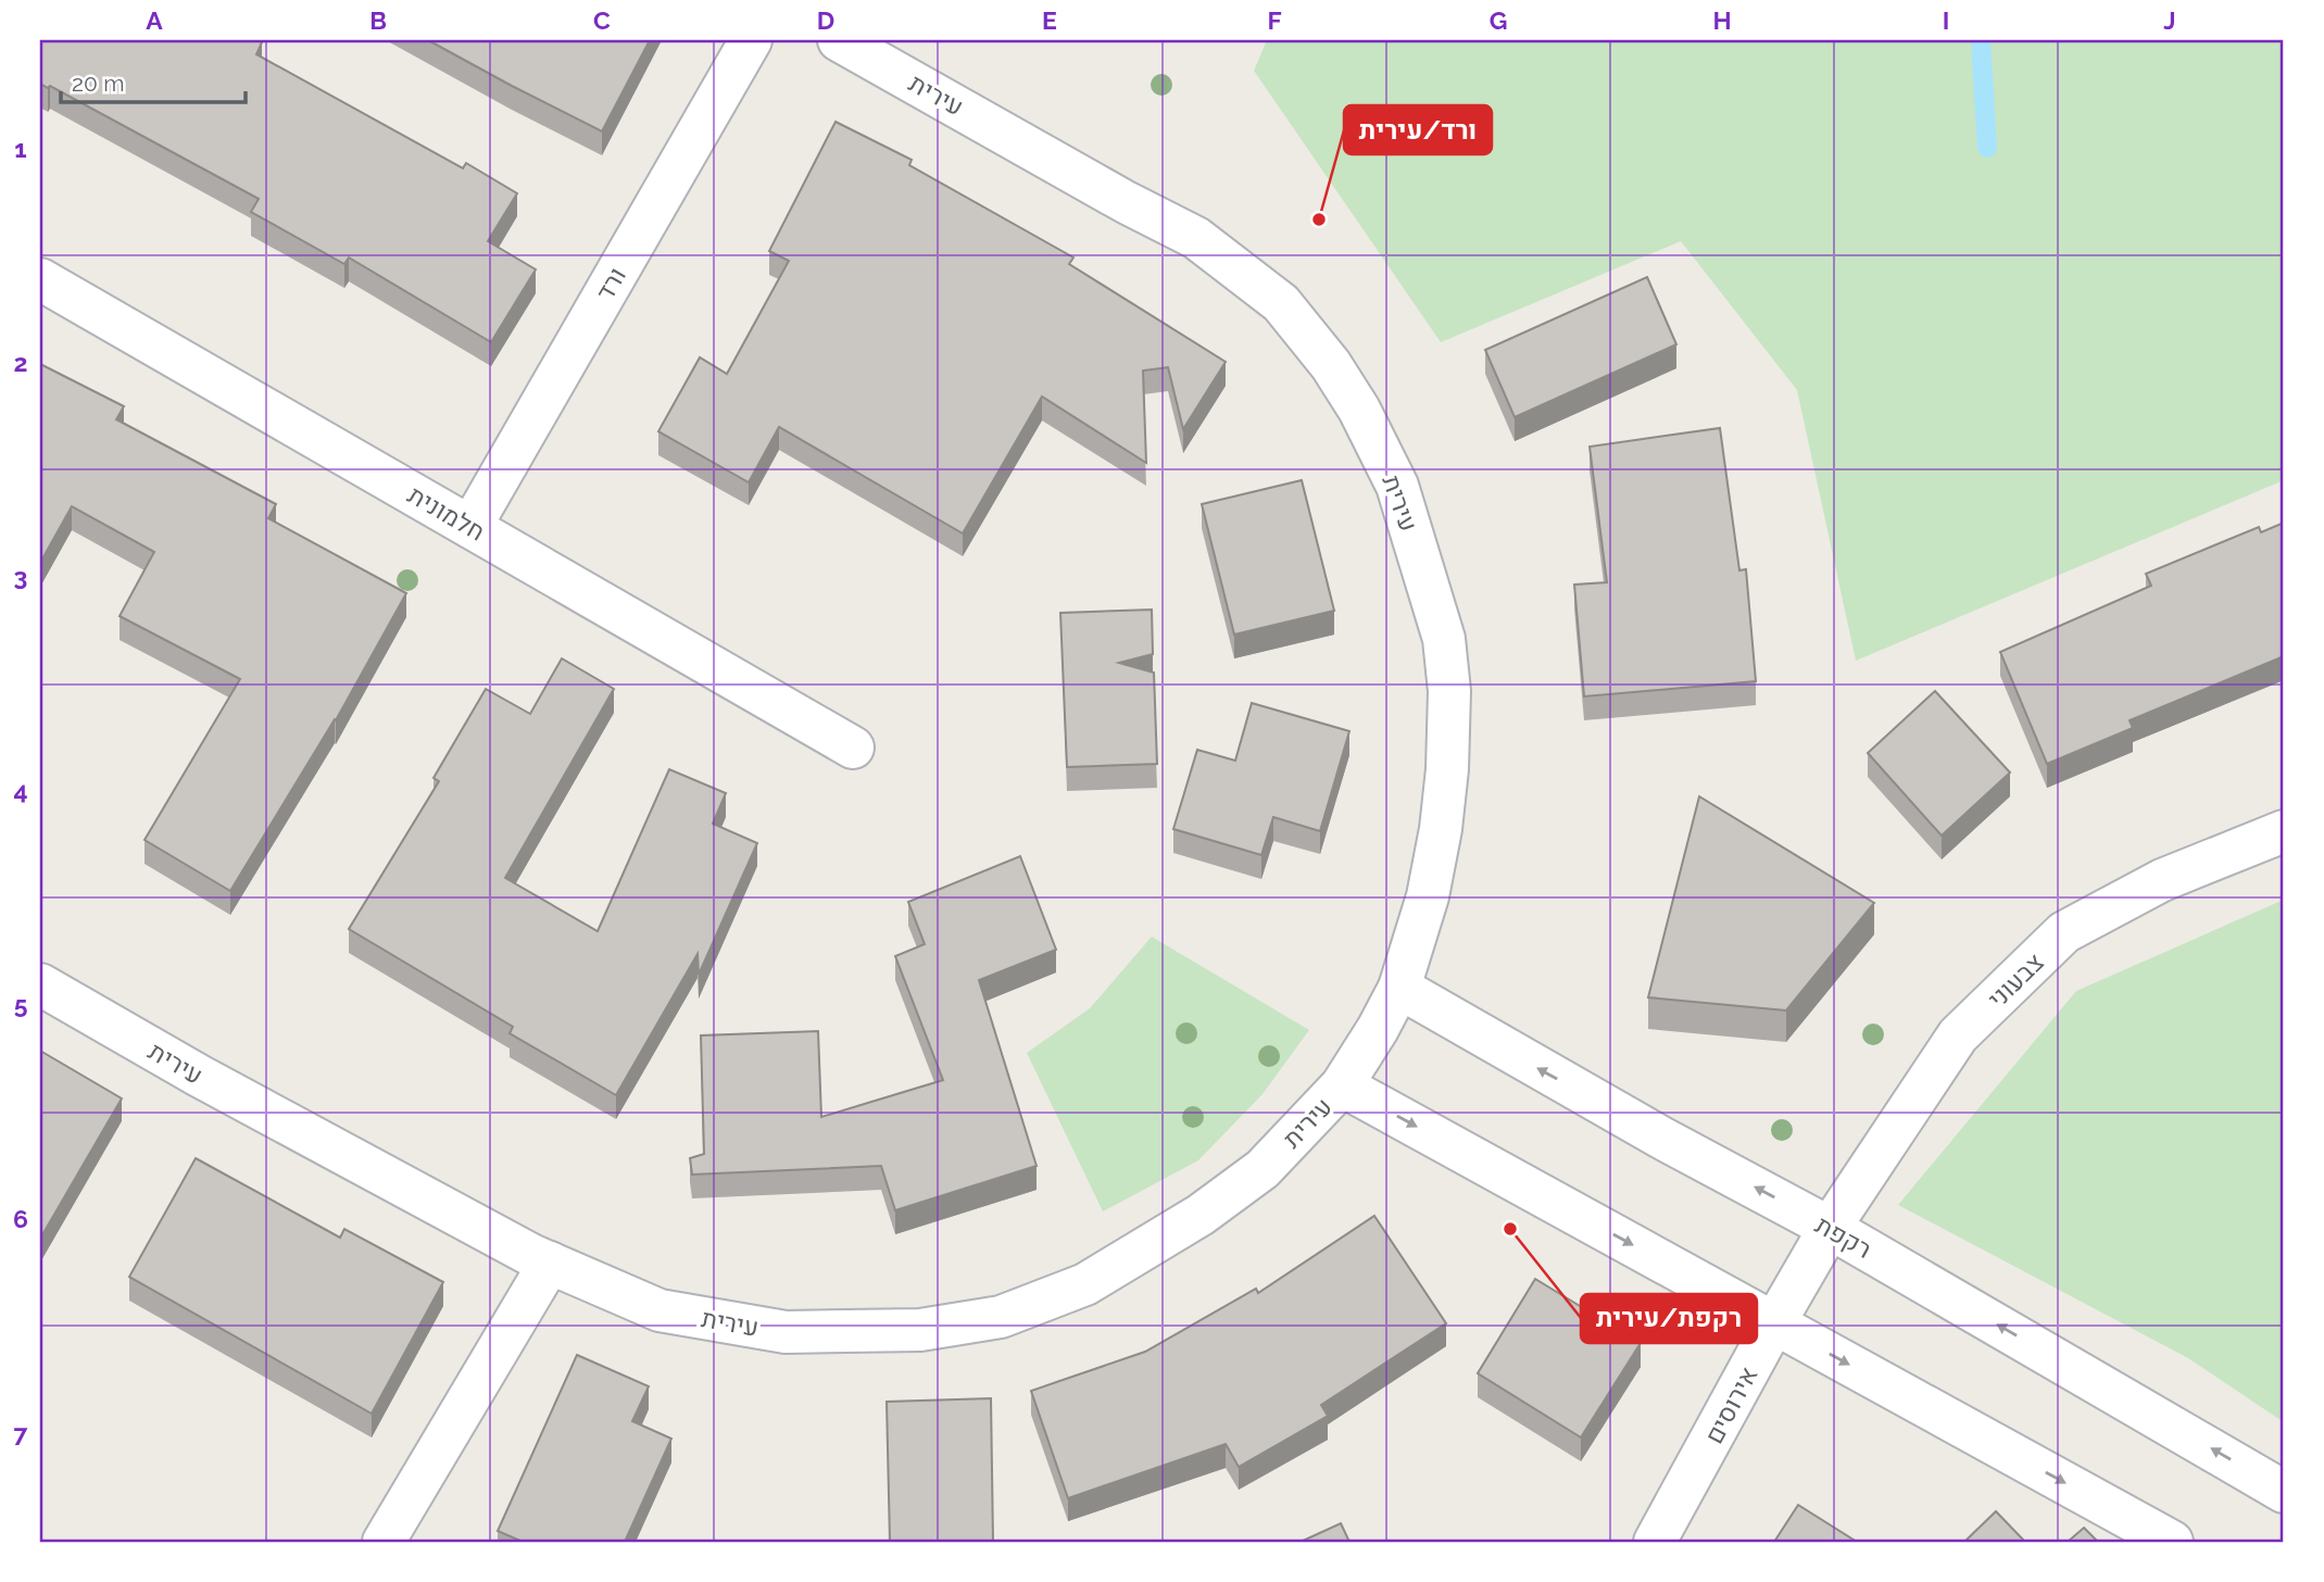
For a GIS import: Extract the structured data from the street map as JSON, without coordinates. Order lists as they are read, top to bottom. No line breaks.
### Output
{"streets":{"street":["עירית","ורד","חלמונית","צבעוני","רקפת","אירוסים"]},"crossings":[["עירית","רקפת"],["ורד","חלמונית"],["צבעוני","רקפת"],["צבעוני","אירוסים"],["רקפת","אירוסים"]],"places":["ורד/עירית","רקפת/עירית"],"scale_bar":"20 m","grid":{"columns":["A","B","C","D","E","F","G","H","I","J"],"rows":["1","2","3","4","5","6","7"]}}
